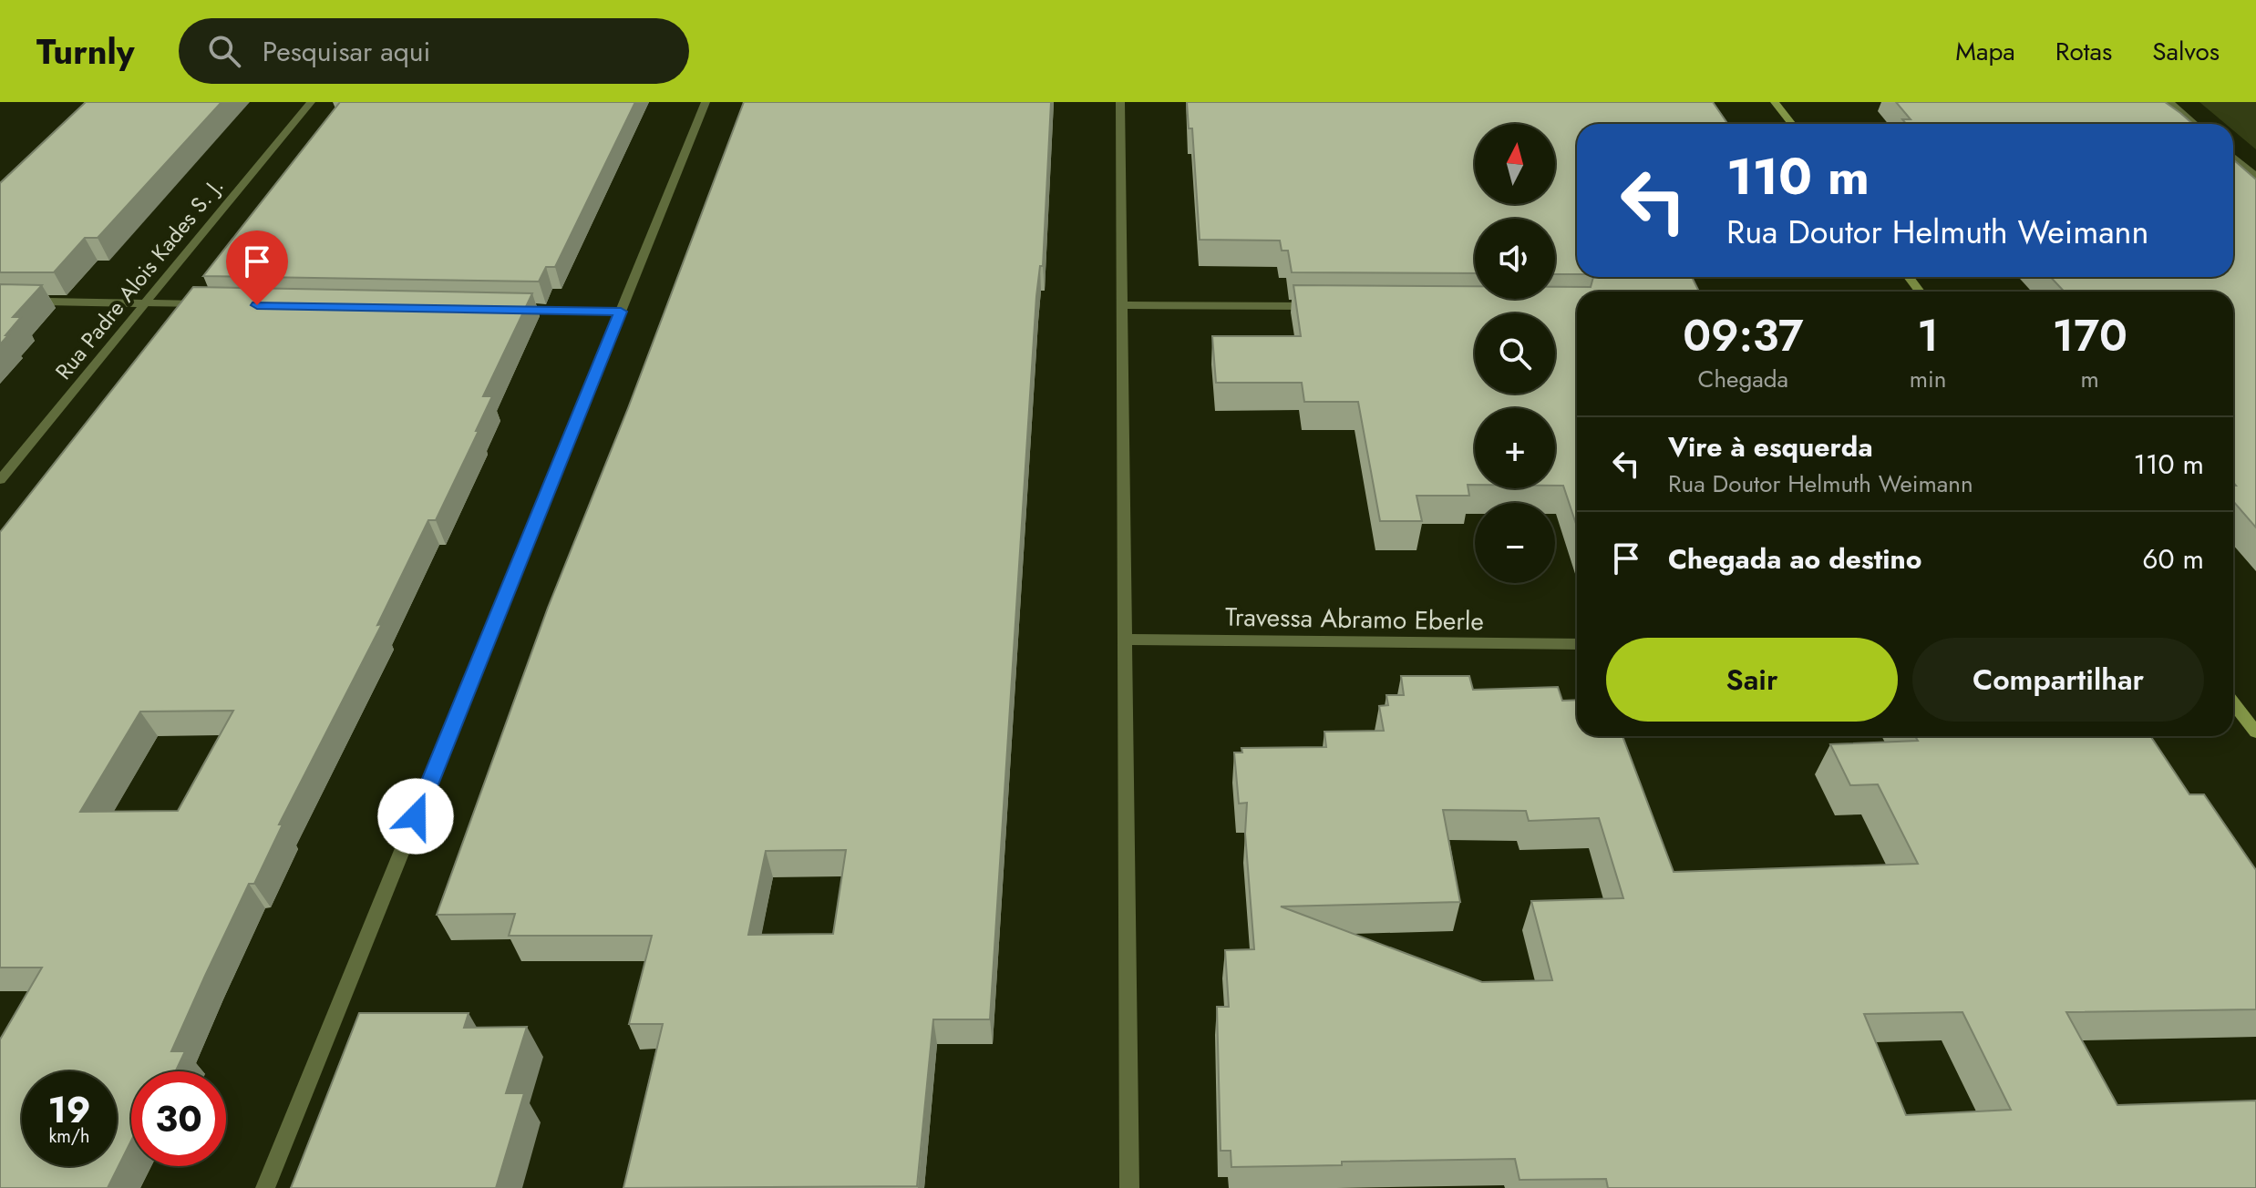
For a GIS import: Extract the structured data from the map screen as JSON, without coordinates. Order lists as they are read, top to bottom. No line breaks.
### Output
{"streets":{"street":["Rua Padre Alois Kades S. J.","Travessa Abramo Eberle"]},"north":"top","page":{"header":"Turnly","search":"Pesquisar aqui","nav":["Mapa","Rotas","Salvos"],"map_buttons":["+","−"],"turn":["110 m","Rua Doutor Helmuth Weimann"],"eta":["09:37","Chegada","1","min","170","m"],"list":[{"name":"Vire à esquerda","note":"Rua Doutor Helmuth Weimann","value":"110 m"},{"name":"Chegada ao destino","value":"60 m"}],"buttons":["Sair","Compartilhar"],"speed":"19 km/h","limit":"30"}}
